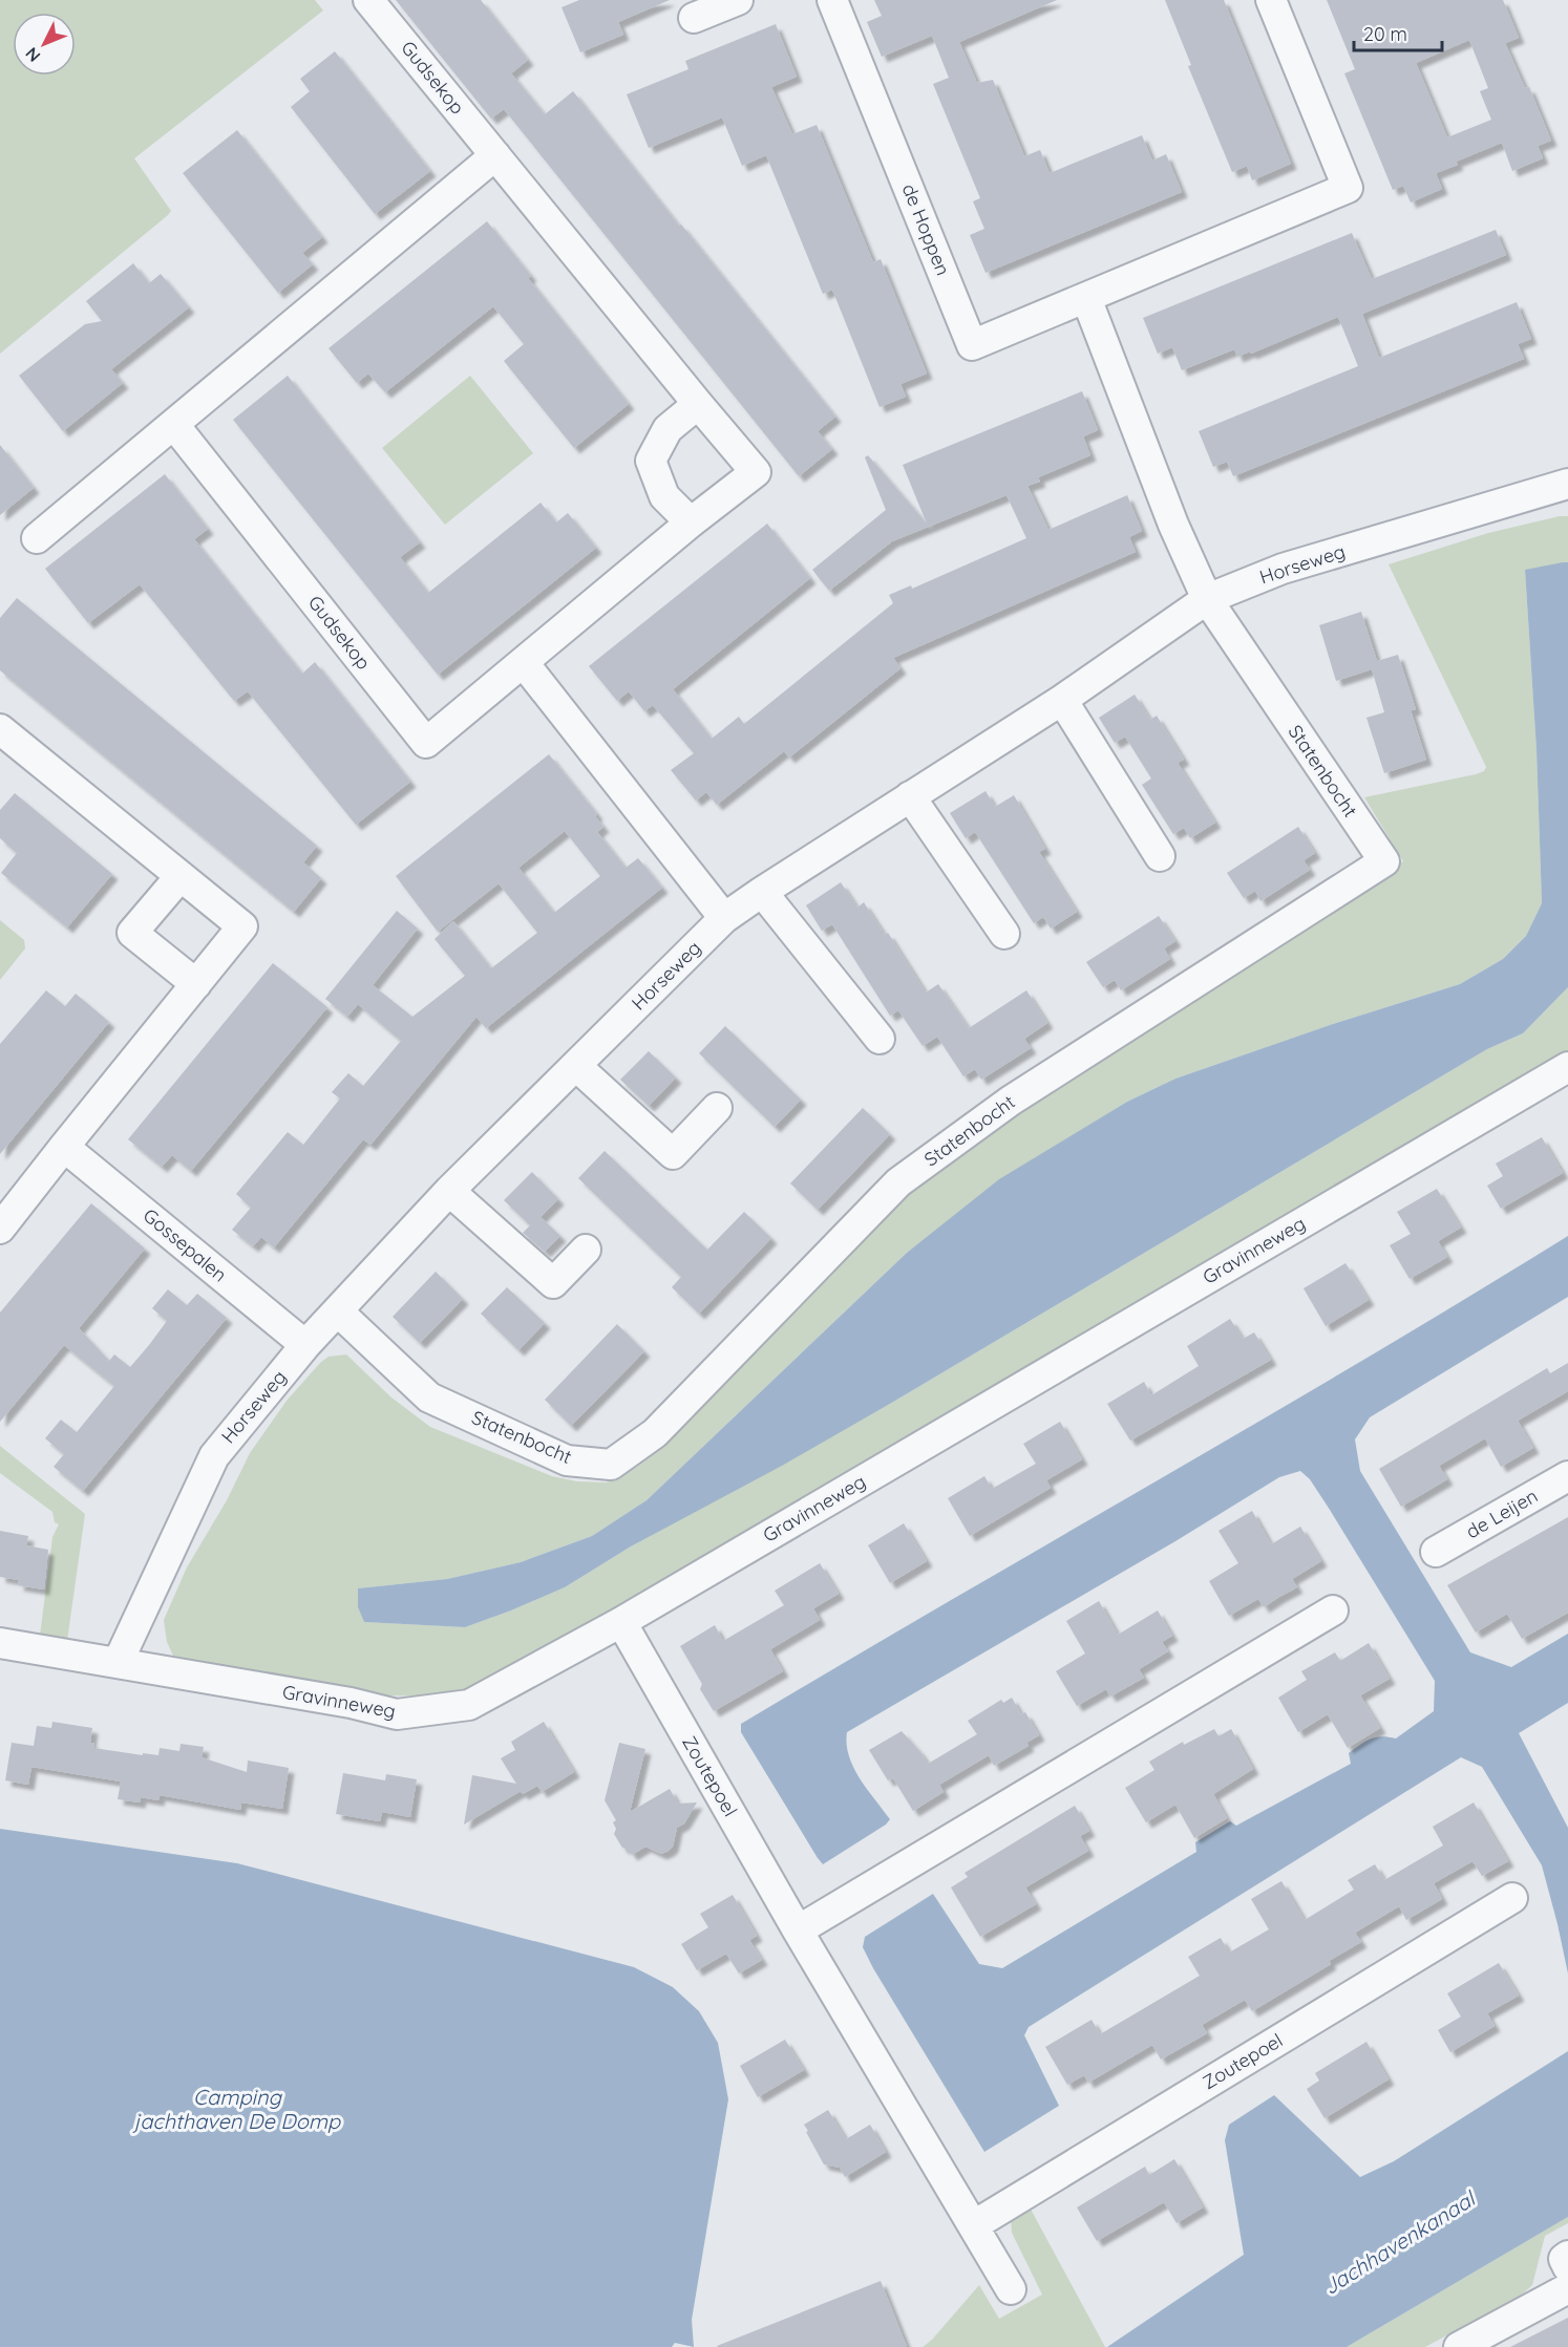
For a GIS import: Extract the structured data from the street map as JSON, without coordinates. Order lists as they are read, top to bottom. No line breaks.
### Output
{"streets":{"street":["Gudsekop","de Hoppen","Horseweg","Statenbocht","Gossepalen","Gravinneweg","de Leijen","Zoutepoel"]},"crossings":[["Horseweg","Statenbocht"],["Horseweg","Gossepalen"],["Horseweg","Gravinneweg"],["Gravinneweg","Zoutepoel"]],"water":["Camping jachthaven De Domp","Jachhavenkanaal"],"scale_bar":"20 m","north":"bottom left"}
